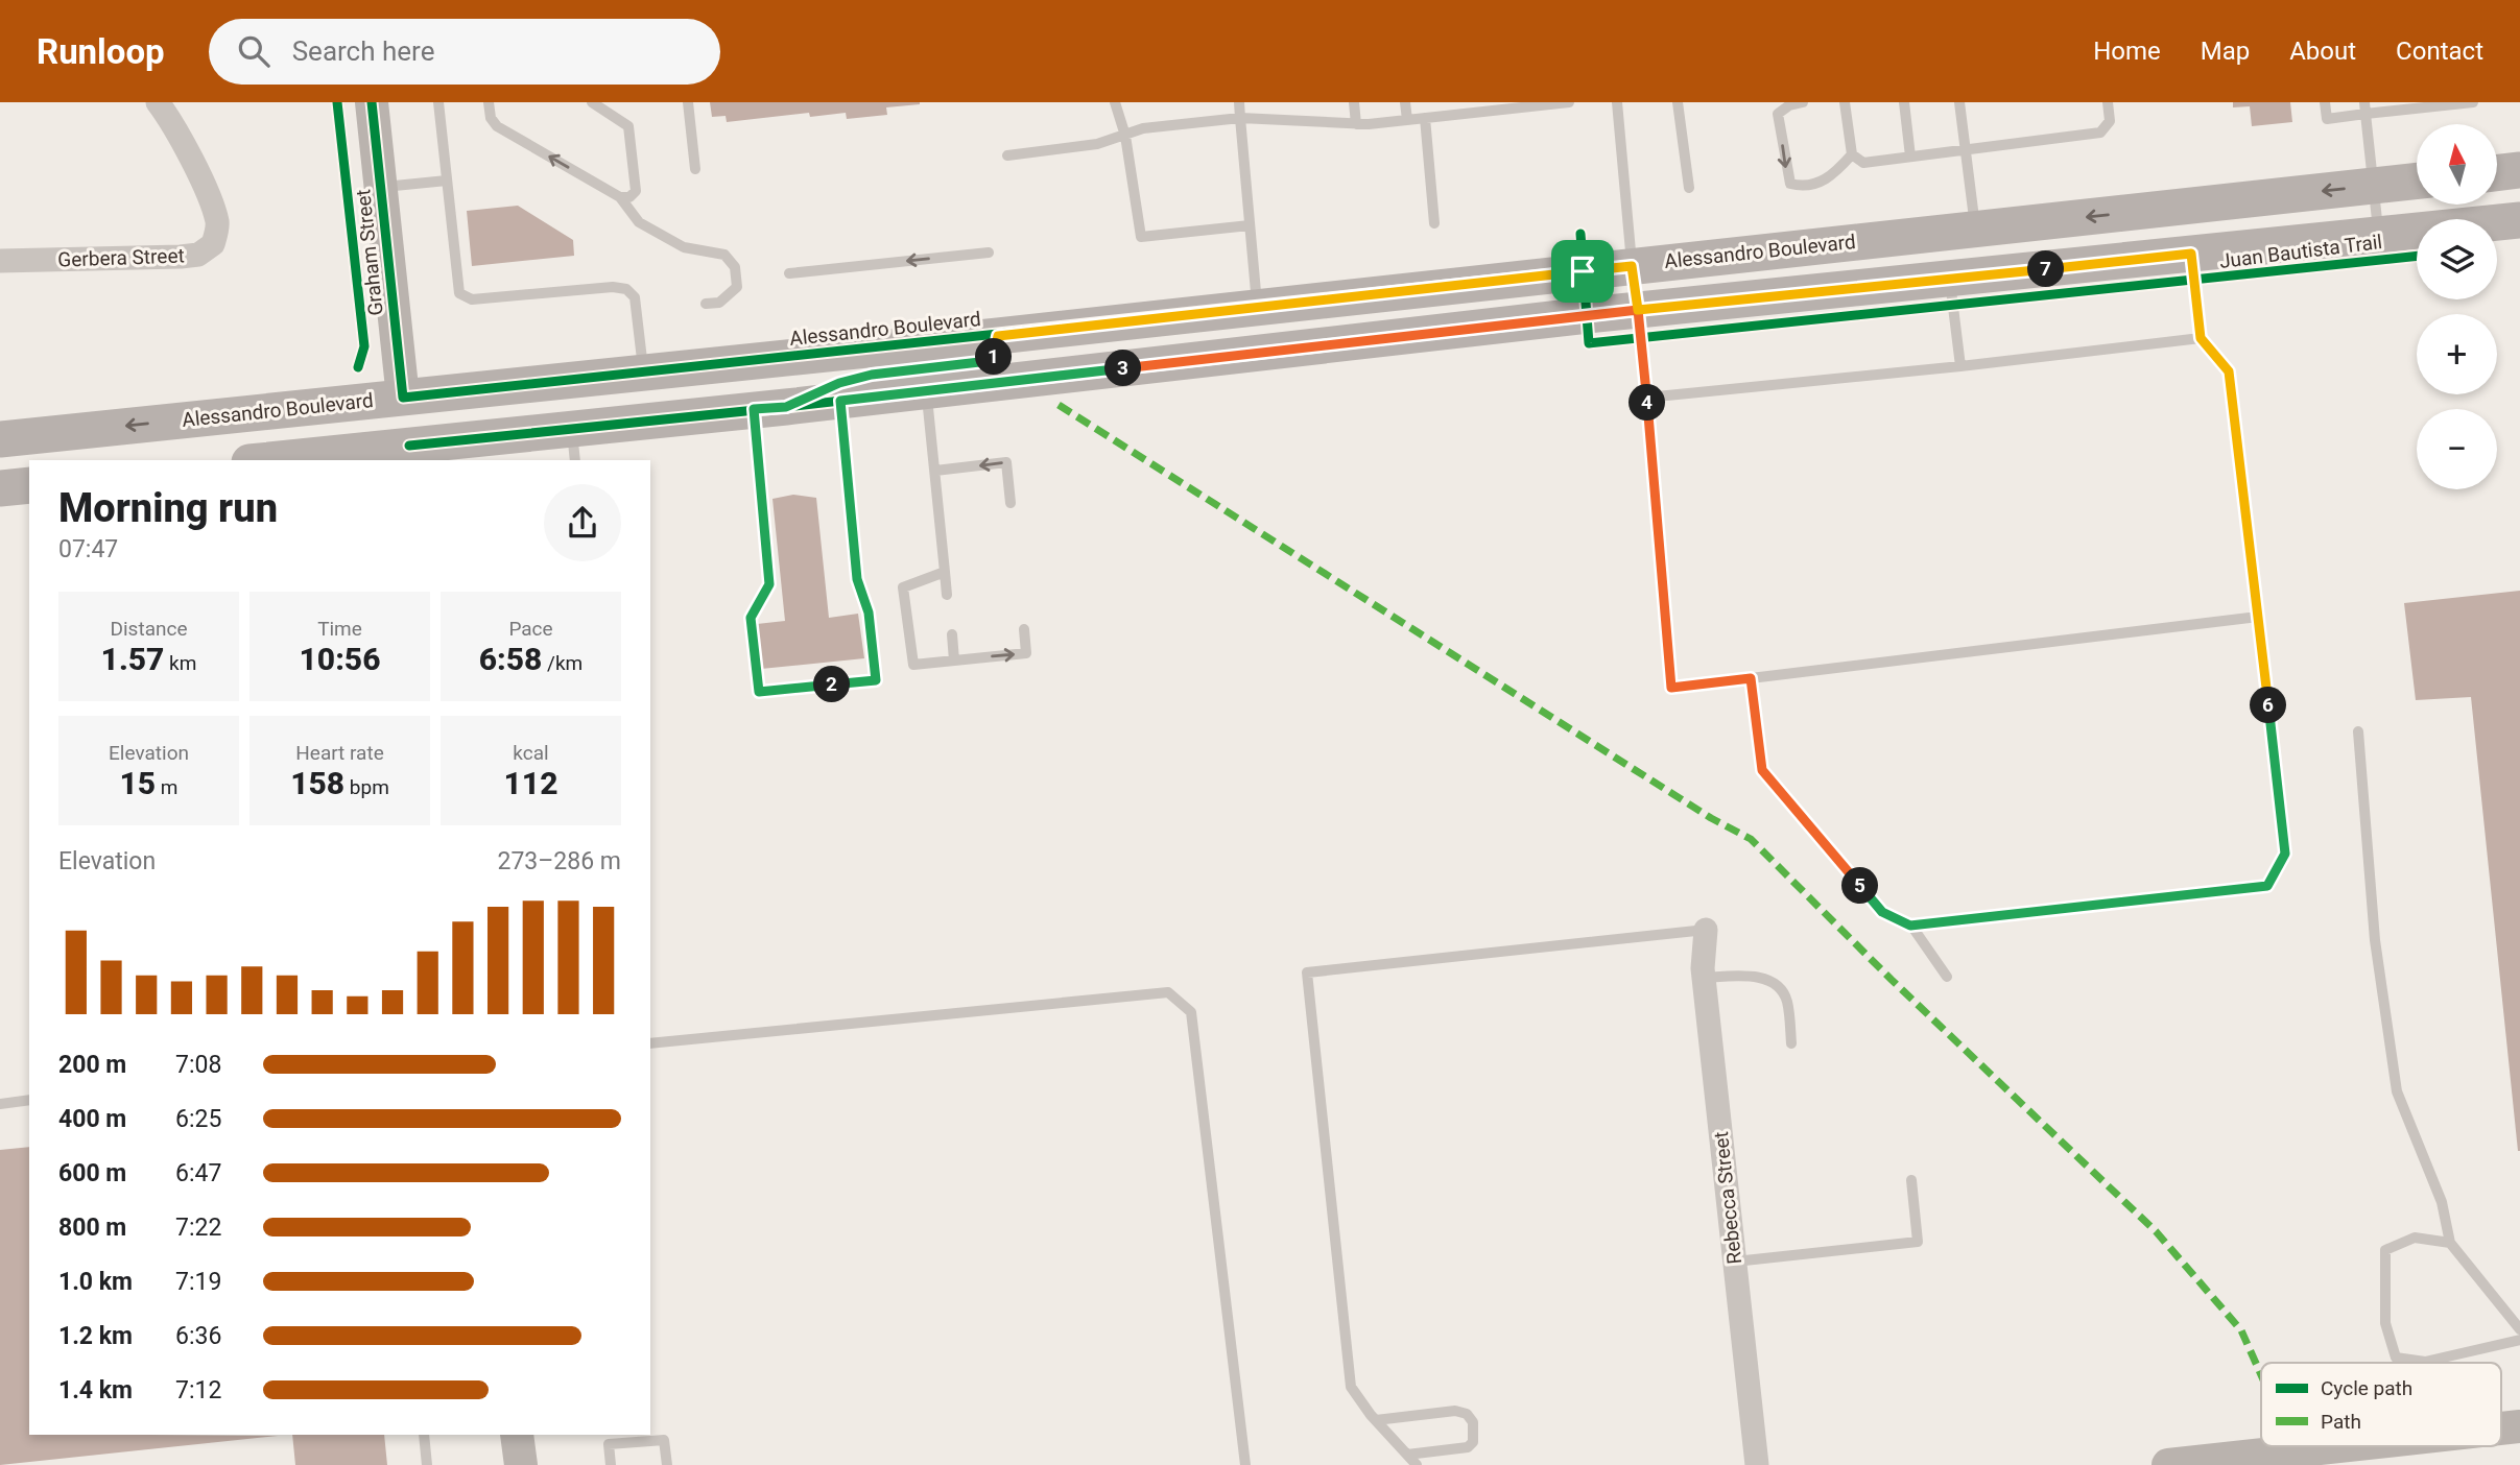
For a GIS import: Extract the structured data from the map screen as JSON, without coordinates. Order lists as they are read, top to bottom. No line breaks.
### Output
{"streets":{"main road":["Alessandro Boulevard","Graham Street"],"street":["Gerbera Street","Rebecca Street"],"cycle path":["Juan Bautista Trail"]},"crossings":[["Alessandro Boulevard","Graham Street"]],"legend":["Cycle path","Path"],"north":"top","page":{"header":"Runloop","search":"Search here","nav":["Home","Map","About","Contact"],"map_buttons":["+","−"],"pins":["7","1","3","4","2","6","5"],"heading":["Morning run","07:47"],"stats":[["Distance","1.57 km"],["Time","10:56"],["Pace","6:58 /km"],["Elevation","15 m"],["Heart rate","158 bpm"],["kcal","112"]],"chart":["Elevation","273–286 m"],"list":[{"name":"200 m","note":"7:08"},{"name":"400 m","note":"6:25"},{"name":"600 m","note":"6:47"},{"name":"800 m","note":"7:22"},{"name":"1.0 km","note":"7:19"},{"name":"1.2 km","note":"6:36"},{"name":"1.4 km","note":"7:12"}]}}
